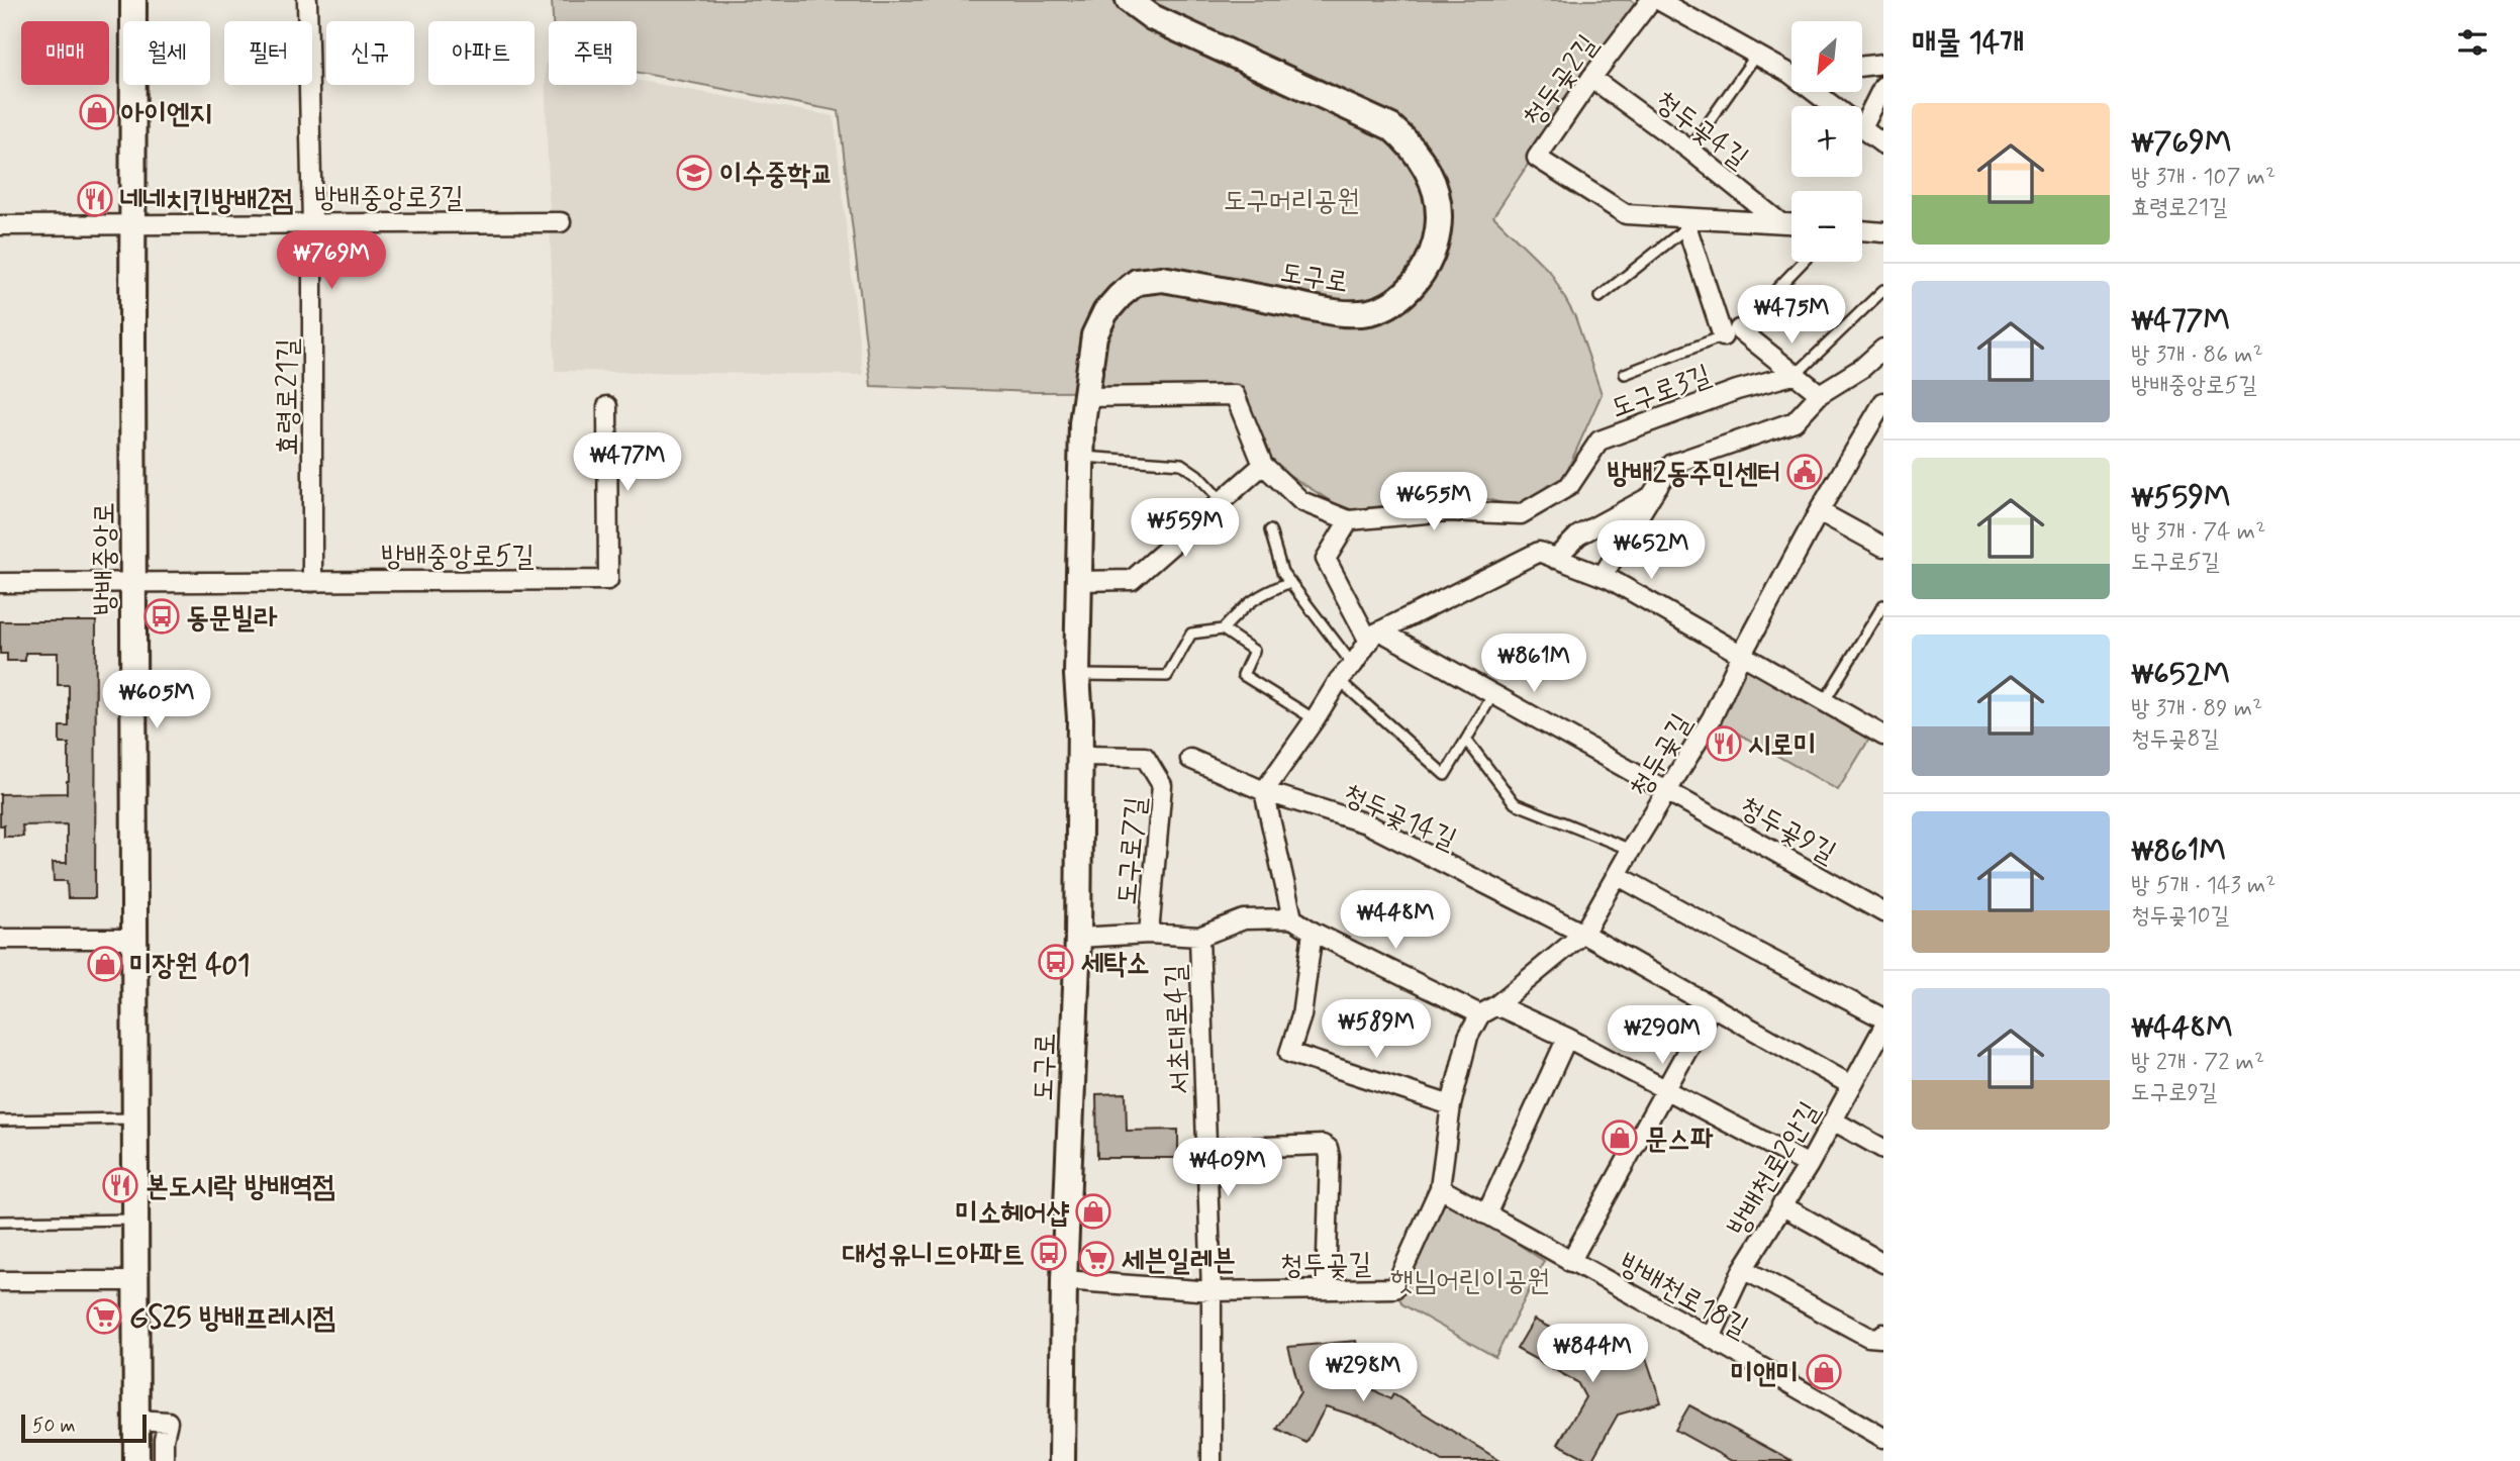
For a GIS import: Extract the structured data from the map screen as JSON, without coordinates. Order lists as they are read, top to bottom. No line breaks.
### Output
{"streets":{"street":["청두곶2길","청두곶4길","방배중앙로3길","도구로","도구로3길","효령로21길","방배중앙로5길","방배중앙로","청두곶길","청두곶14길","청두곶9길","도구로7길","서초대로4길","방배천로2안길","방배천로18길"]},"crossings":[["청두곶2길","청두곶4길"],["방배중앙로3길","효령로21길"],["방배중앙로3길","방배중앙로"],["도구로","도구로3길"],["도구로","청두곶길"],["도구로","도구로7길"],["효령로21길","방배중앙로5길"],["방배중앙로5길","방배중앙로"],["청두곶길","청두곶14길"],["청두곶길","청두곶9길"],["청두곶길","서초대로4길"],["청두곶길","방배천로18길"],["청두곶14길","방배천로2안길"],["방배천로2안길","방배천로18길"]],"parks":["도구머리공원","햇님어린이공원"],"places":{"shop":["아이엔지","미장원 401","문스파","미소헤어샵","미앤미"],"school or university":["이수중학교"],"restaurant":["네네치킨방배2점","시로미","본도시락 방배역점"],"public building":["방배2동주민센터"],"bus stop":["동문빌라","세탁소","대성유니드아파트"],"supermarket":["세븐일레븐","GS25 방배프레시점"]},"scale_bar":"50 m","north":"bottom left","page":{"heading":"매물 14개","map_buttons":["+","−"],"chip":["매매","월세","필터","신규","아파트","주택"],"list":[{"name":"₩769M","note":"방 3개 · 107 m² · 효령로21길"},{"name":"₩477M","note":"방 3개 · 86 m² · 방배중앙로5길"},{"name":"₩559M","note":"방 3개 · 74 m² · 도구로5길"},{"name":"₩652M","note":"방 3개 · 89 m² · 청두곶8길"},{"name":"₩861M","note":"방 5개 · 143 m² · 청두곶10길"},{"name":"₩448M","note":"방 2개 · 72 m² · 도구로9길"}],"price":["₩769M","₩475M","₩477M","₩655M","₩559M","₩652M","₩861M","₩605M","₩448M","₩589M","₩290M","₩409M","₩844M","₩298M"],"scale":"50 m"}}
